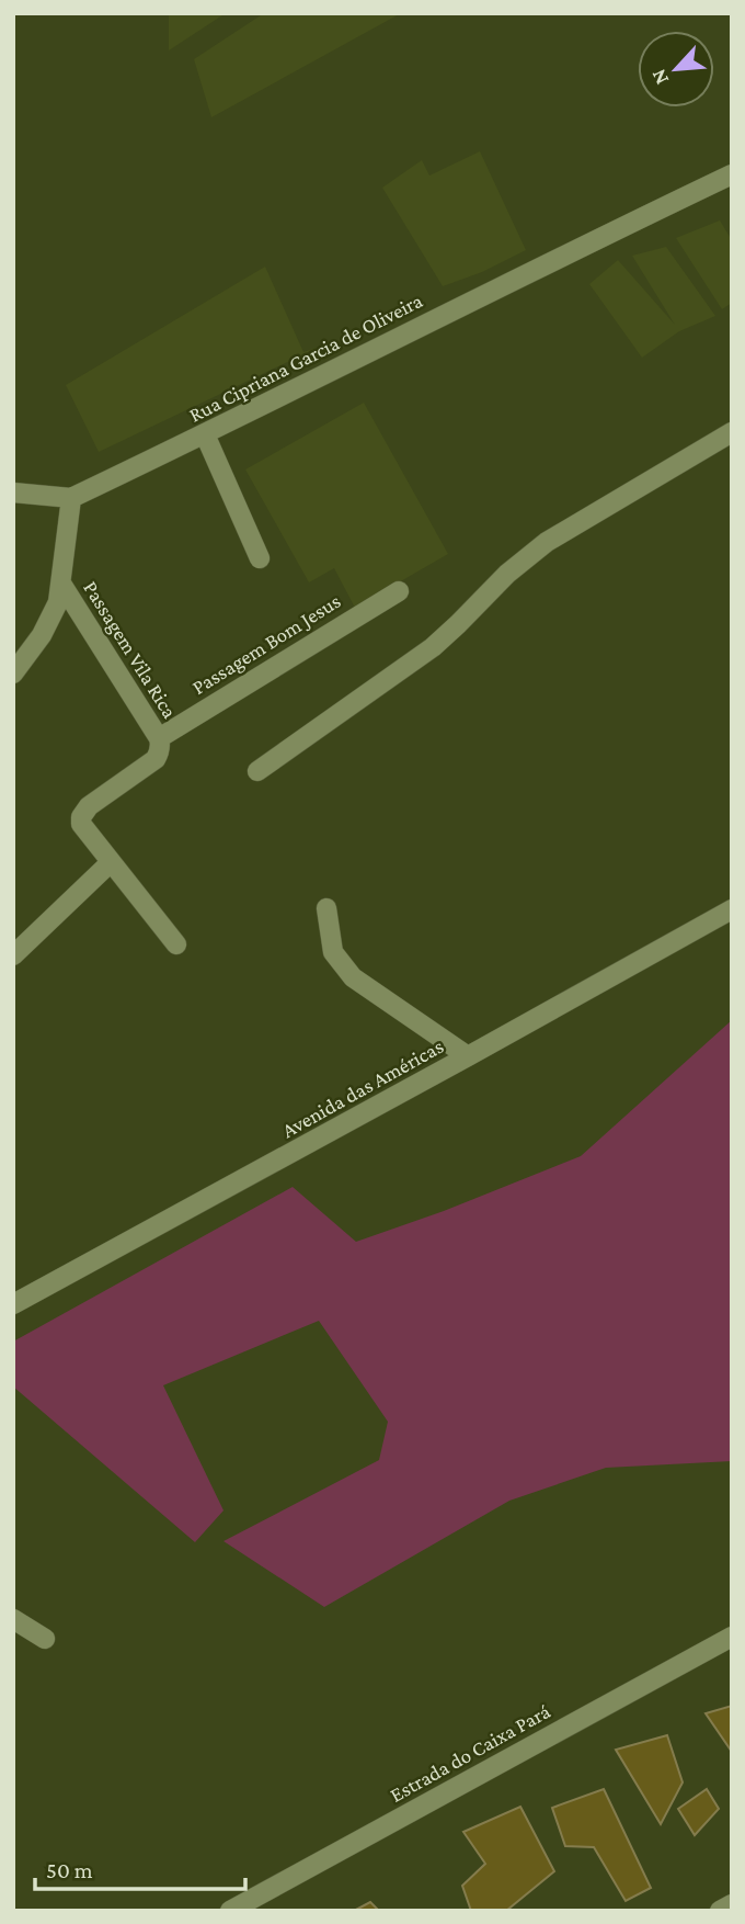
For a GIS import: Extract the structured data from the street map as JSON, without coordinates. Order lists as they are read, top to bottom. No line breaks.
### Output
{"streets":{"street":["Rua Cipriana Garcia de Oliveira","Passagem Bom Jesus","Passagem Vila Rica","Avenida das Américas","Estrada do Caixa Pará"]},"crossings":[["Passagem Bom Jesus","Passagem Vila Rica"]],"scale_bar":"50 m","north":"bottom left"}
